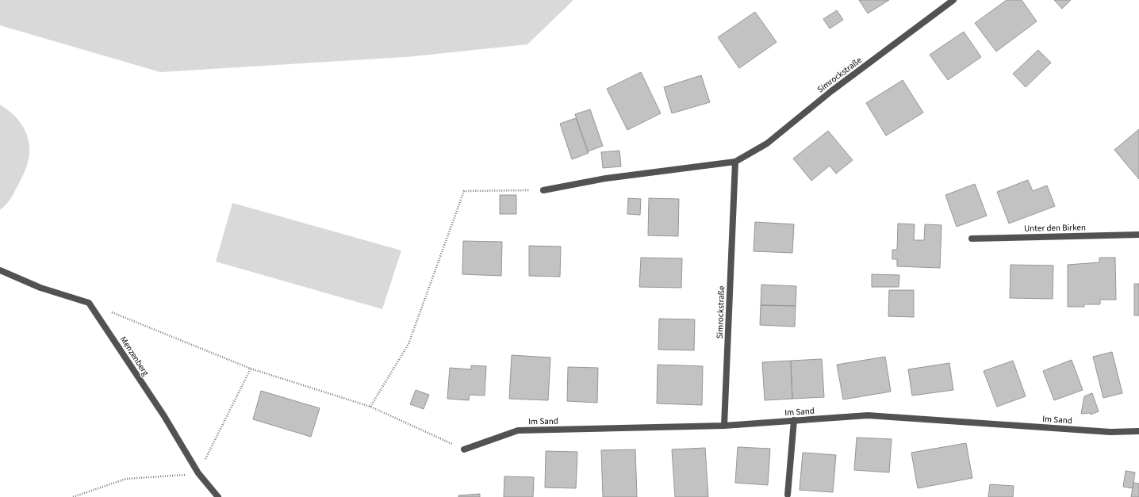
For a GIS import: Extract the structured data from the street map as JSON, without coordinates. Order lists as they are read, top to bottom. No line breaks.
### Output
{"streets":{"street":["Simrockstraße","Unter den Birken","Menzenberg","Im Sand"]},"crossings":[["Simrockstraße","Im Sand"]]}
